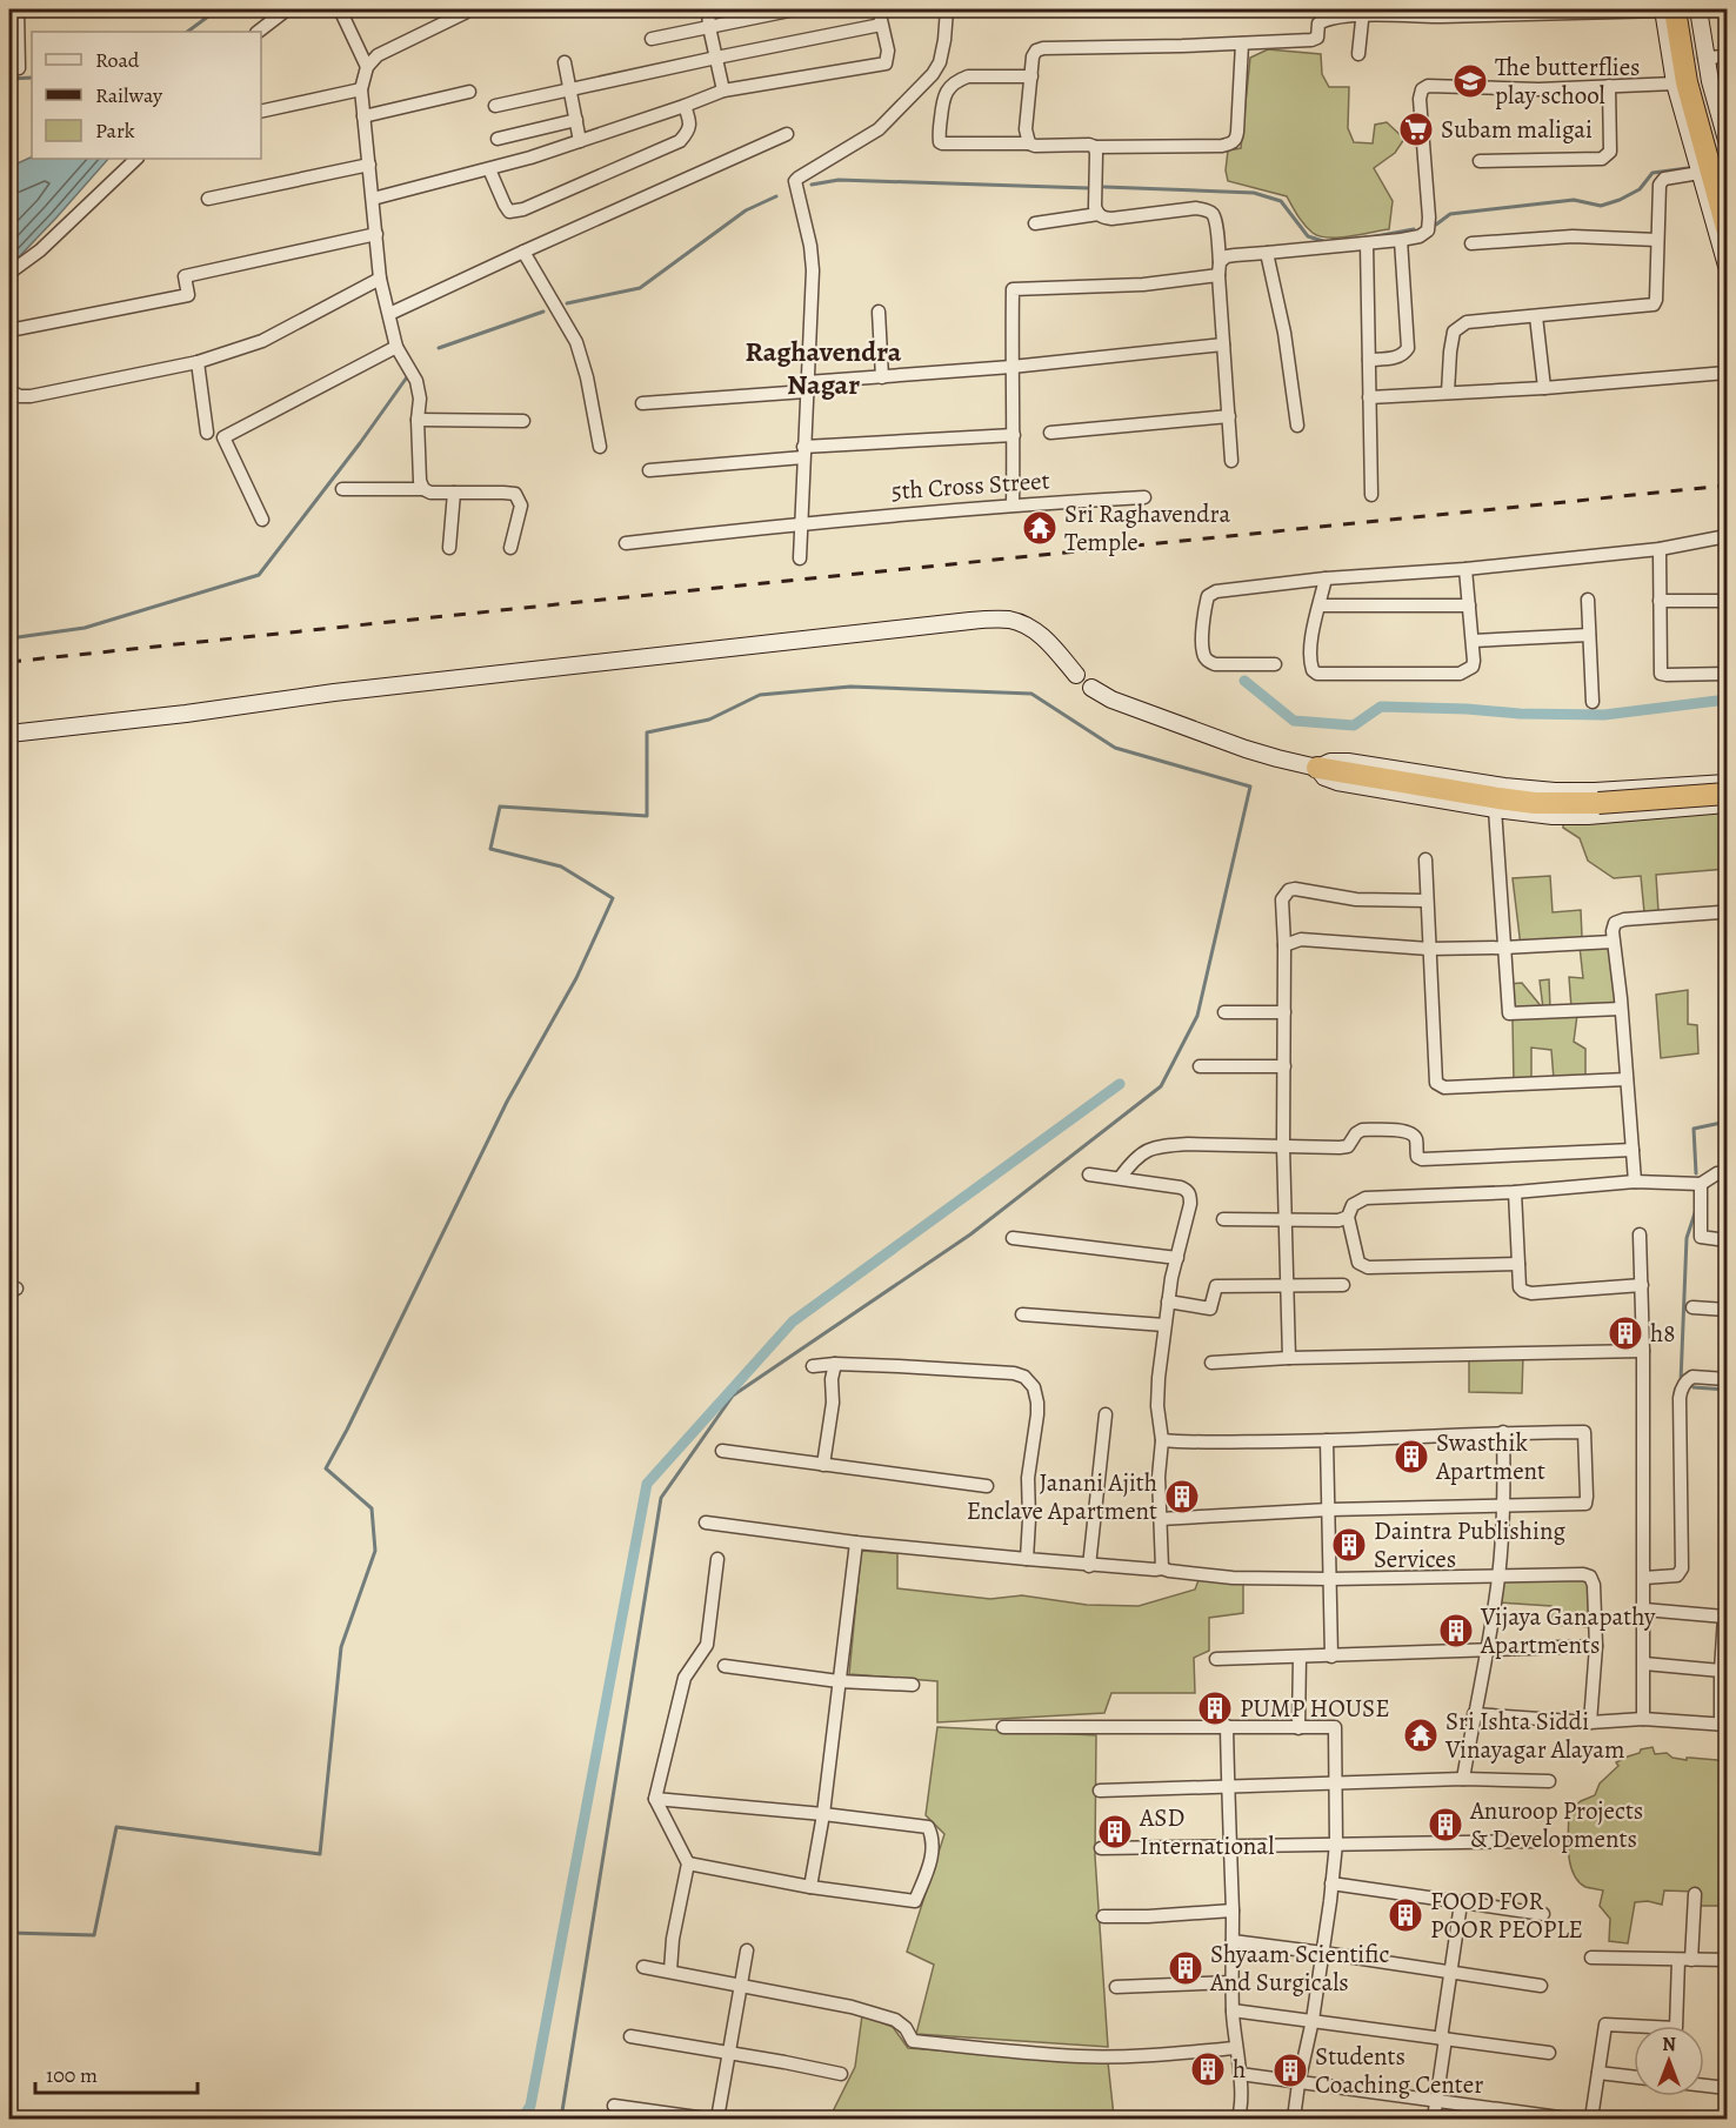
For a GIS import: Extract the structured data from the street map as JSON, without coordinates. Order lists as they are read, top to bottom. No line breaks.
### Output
{"streets":{"street":["5th Cross Street"]},"districts":["Raghavendra Nagar"],"places":{"school or university":["The butterflies play school"],"supermarket":["Subam maligai"],"temple":["Sri Raghavendra Temple","Sri Ishta Siddi Vinayagar Alayam"],"building":["h8","Swasthik Apartment","Janani Ajith Enclave Apartment","Daintra Publishing Services","Vijaya Ganapathy Apartments","PUMP HOUSE","Anuroop Projects & Developments","ASD International","FOOD FOR POOR PEOPLE","Shyaam Scientific And Surgicals","h","Students Coaching Center"]},"legend":["Road","Railway","Park"],"scale_bar":"100 m","north":"top"}
